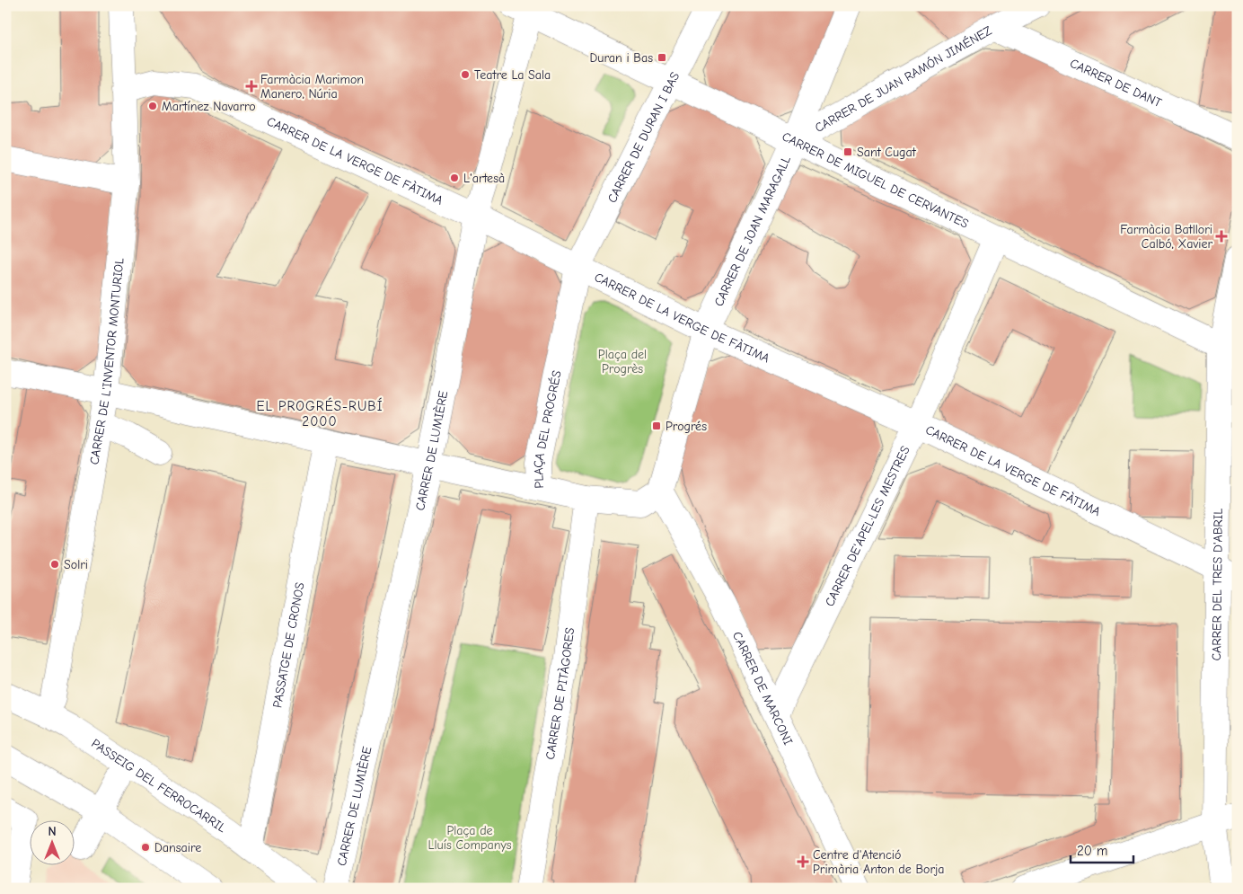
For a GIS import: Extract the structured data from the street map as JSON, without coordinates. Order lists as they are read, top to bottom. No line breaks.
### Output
{"streets":{"street":["CARRER DE JUAN RAMÓN JIMÉNEZ","CARRER DE DANT","CARRER DE DURAN I BAS","CARRER DE LA VERGE DE FÀTIMA","CARRER DE MIGUEL DE CERVANTES","CARRER DE JOAN MARAGALL","CARRER DE L'INVENTOR MONTURIOL","PLAÇA DEL PROGRÉS","CARRER DE LUMIÈRE","CARRER DE'APEL·LES MESTRES","CARRER DEL TRES D'ABRIL","PASSATGE DE CRONOS","CARRER DE MARCONI","CARRER DE PITÀGORES","PASSEIG DEL FERROCARRIL"]},"crossings":[["CARRER DE JUAN RAMÓN JIMÉNEZ","CARRER DE DANT"],["CARRER DE JUAN RAMÓN JIMÉNEZ","CARRER DE MIGUEL DE CERVANTES"],["CARRER DE JUAN RAMÓN JIMÉNEZ","CARRER DE JOAN MARAGALL"],["CARRER DE DURAN I BAS","CARRER DE LA VERGE DE FÀTIMA"],["CARRER DE DURAN I BAS","CARRER DE MIGUEL DE CERVANTES"],["CARRER DE DURAN I BAS","PLAÇA DEL PROGRÉS"],["CARRER DE LA VERGE DE FÀTIMA","CARRER DE JOAN MARAGALL"],["CARRER DE LA VERGE DE FÀTIMA","CARRER DE L'INVENTOR MONTURIOL"],["CARRER DE LA VERGE DE FÀTIMA","PLAÇA DEL PROGRÉS"],["CARRER DE LA VERGE DE FÀTIMA","CARRER DE LUMIÈRE"],["CARRER DE LA VERGE DE FÀTIMA","CARRER DE'APEL·LES MESTRES"],["CARRER DE LA VERGE DE FÀTIMA","CARRER DEL TRES D'ABRIL"],["CARRER DE MIGUEL DE CERVANTES","CARRER DE JOAN MARAGALL"],["CARRER DE MIGUEL DE CERVANTES","CARRER DE LUMIÈRE"],["CARRER DE MIGUEL DE CERVANTES","CARRER DE'APEL·LES MESTRES"],["CARRER DE MIGUEL DE CERVANTES","CARRER DEL TRES D'ABRIL"],["CARRER DE L'INVENTOR MONTURIOL","PASSEIG DEL FERROCARRIL"],["PLAÇA DEL PROGRÉS","CARRER DE MARCONI"],["PLAÇA DEL PROGRÉS","CARRER DE PITÀGORES"],["CARRER DE'APEL·LES MESTRES","CARRER DE MARCONI"],["PASSATGE DE CRONOS","PASSEIG DEL FERROCARRIL"]],"districts":["EL PROGRÉS-RUBÍ 2000"],"parks":["Plaça del Progrès","Plaça de Lluís Companys"],"places":{"transit":["Duran i Bas","Sant Cugat","Progrés"],"other":["Teatre La Sala","Martínez Navarro","L'artesà","Solri","Dansaire"],"health":["Farmàcia Marimon Manero, Núria","Farmàcia Batllori Calbó, Xavier","Centre d'Atenció Primària Anton de Borja"]},"scale_bar":"20 m","north":"top"}
